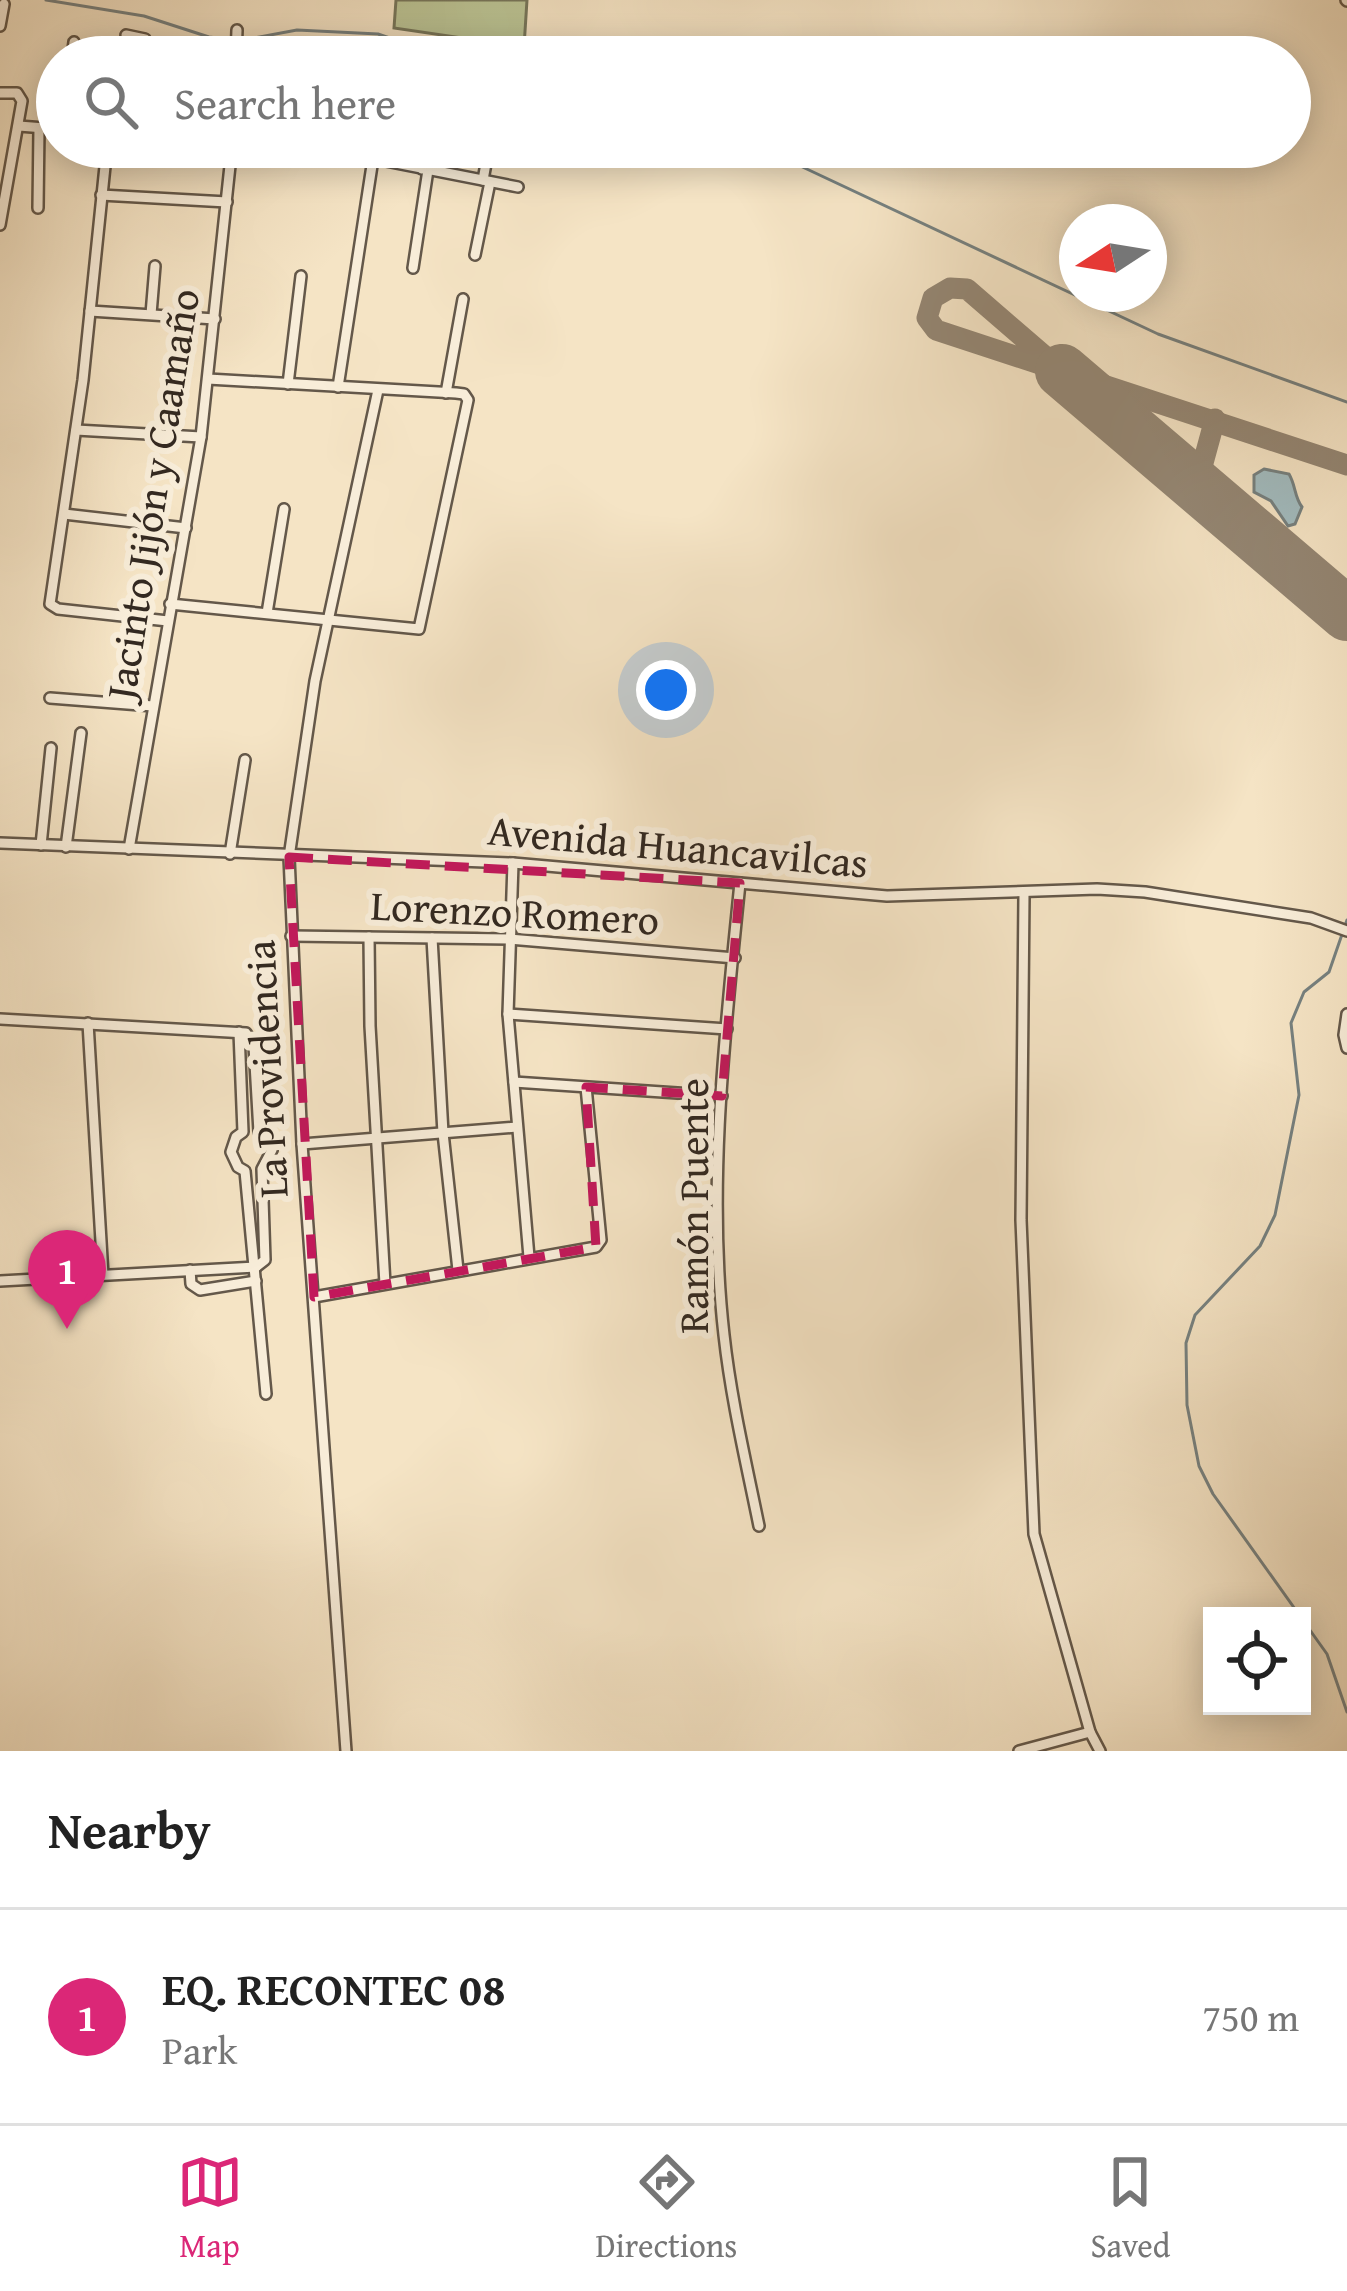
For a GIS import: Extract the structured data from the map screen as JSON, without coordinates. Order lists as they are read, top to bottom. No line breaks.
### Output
{"streets":{"street":["Jacinto Jijón y Caamaño","Avenida Huancavilcas","Lorenzo Romero","La Providencia","Ramón Puente"]},"crossings":[["Jacinto Jijón y Caamaño","Avenida Huancavilcas"],["Avenida Huancavilcas","La Providencia"],["Avenida Huancavilcas","Ramón Puente"],["Lorenzo Romero","La Providencia"],["Lorenzo Romero","Ramón Puente"]],"north":"left","page":{"search":"Search here","pins":"1","heading":"Nearby","list":[{"mark":"1","name":"EQ. RECONTEC 08","note":"Park","value":"750 m"}],"nav":["Map","Directions","Saved"]}}
